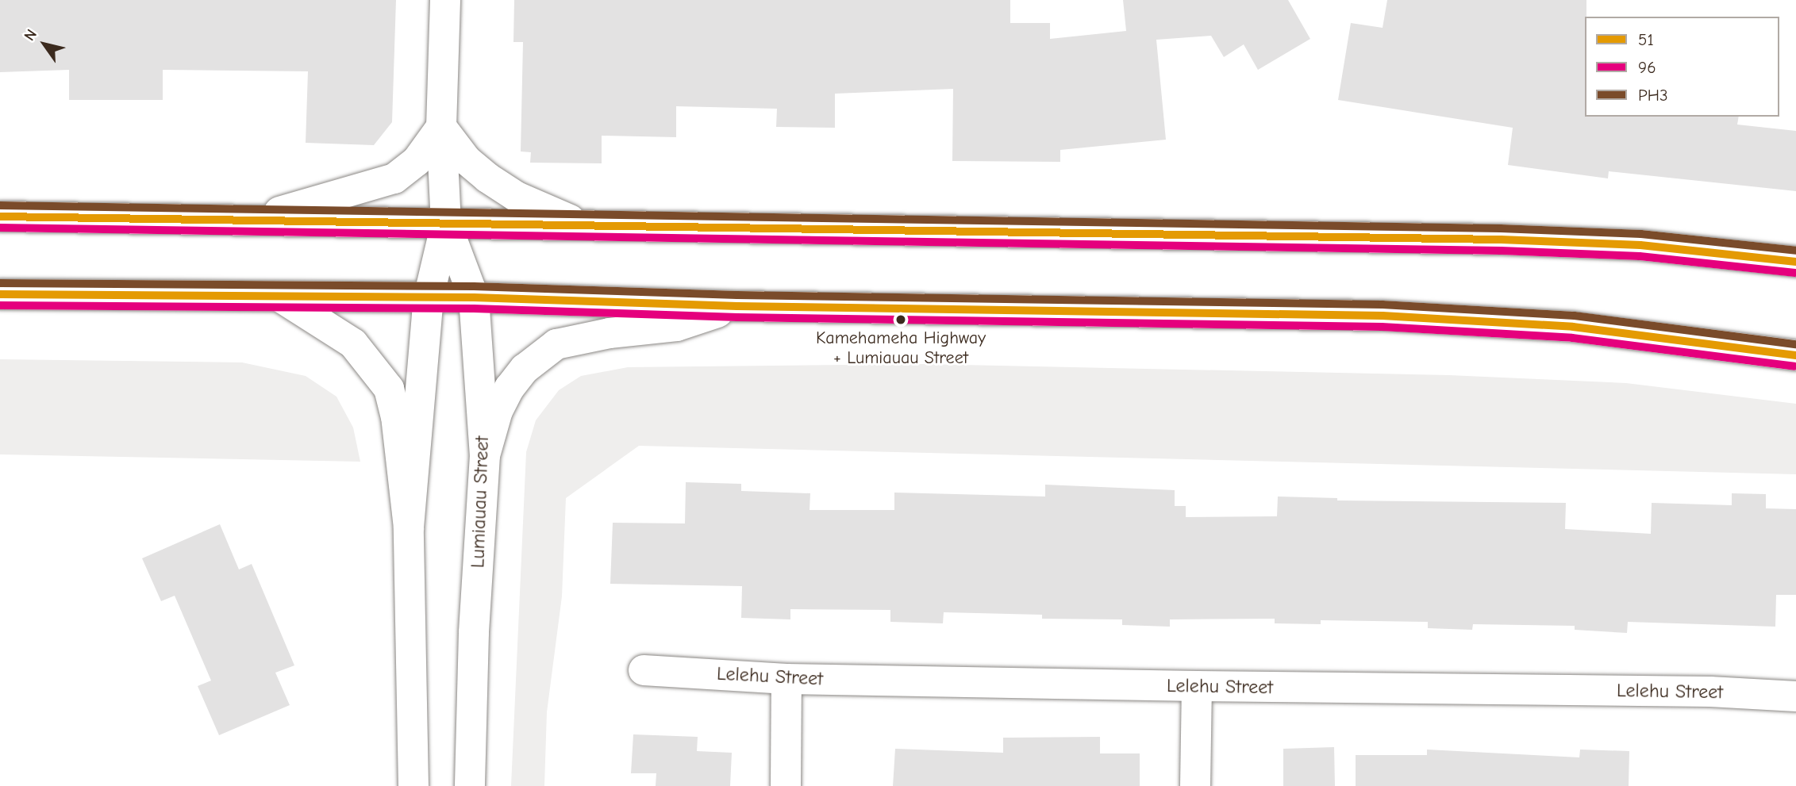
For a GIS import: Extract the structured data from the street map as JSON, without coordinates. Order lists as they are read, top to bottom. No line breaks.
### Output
{"streets":{"main road":["Lumiauau Street","Lelehu Street"]},"places":["Kamehameha Highway + Lumiauau Street"],"lines":["transit line PH3","transit line 51","transit line 96"],"legend":["51","96","PH3"],"north":"top left"}
